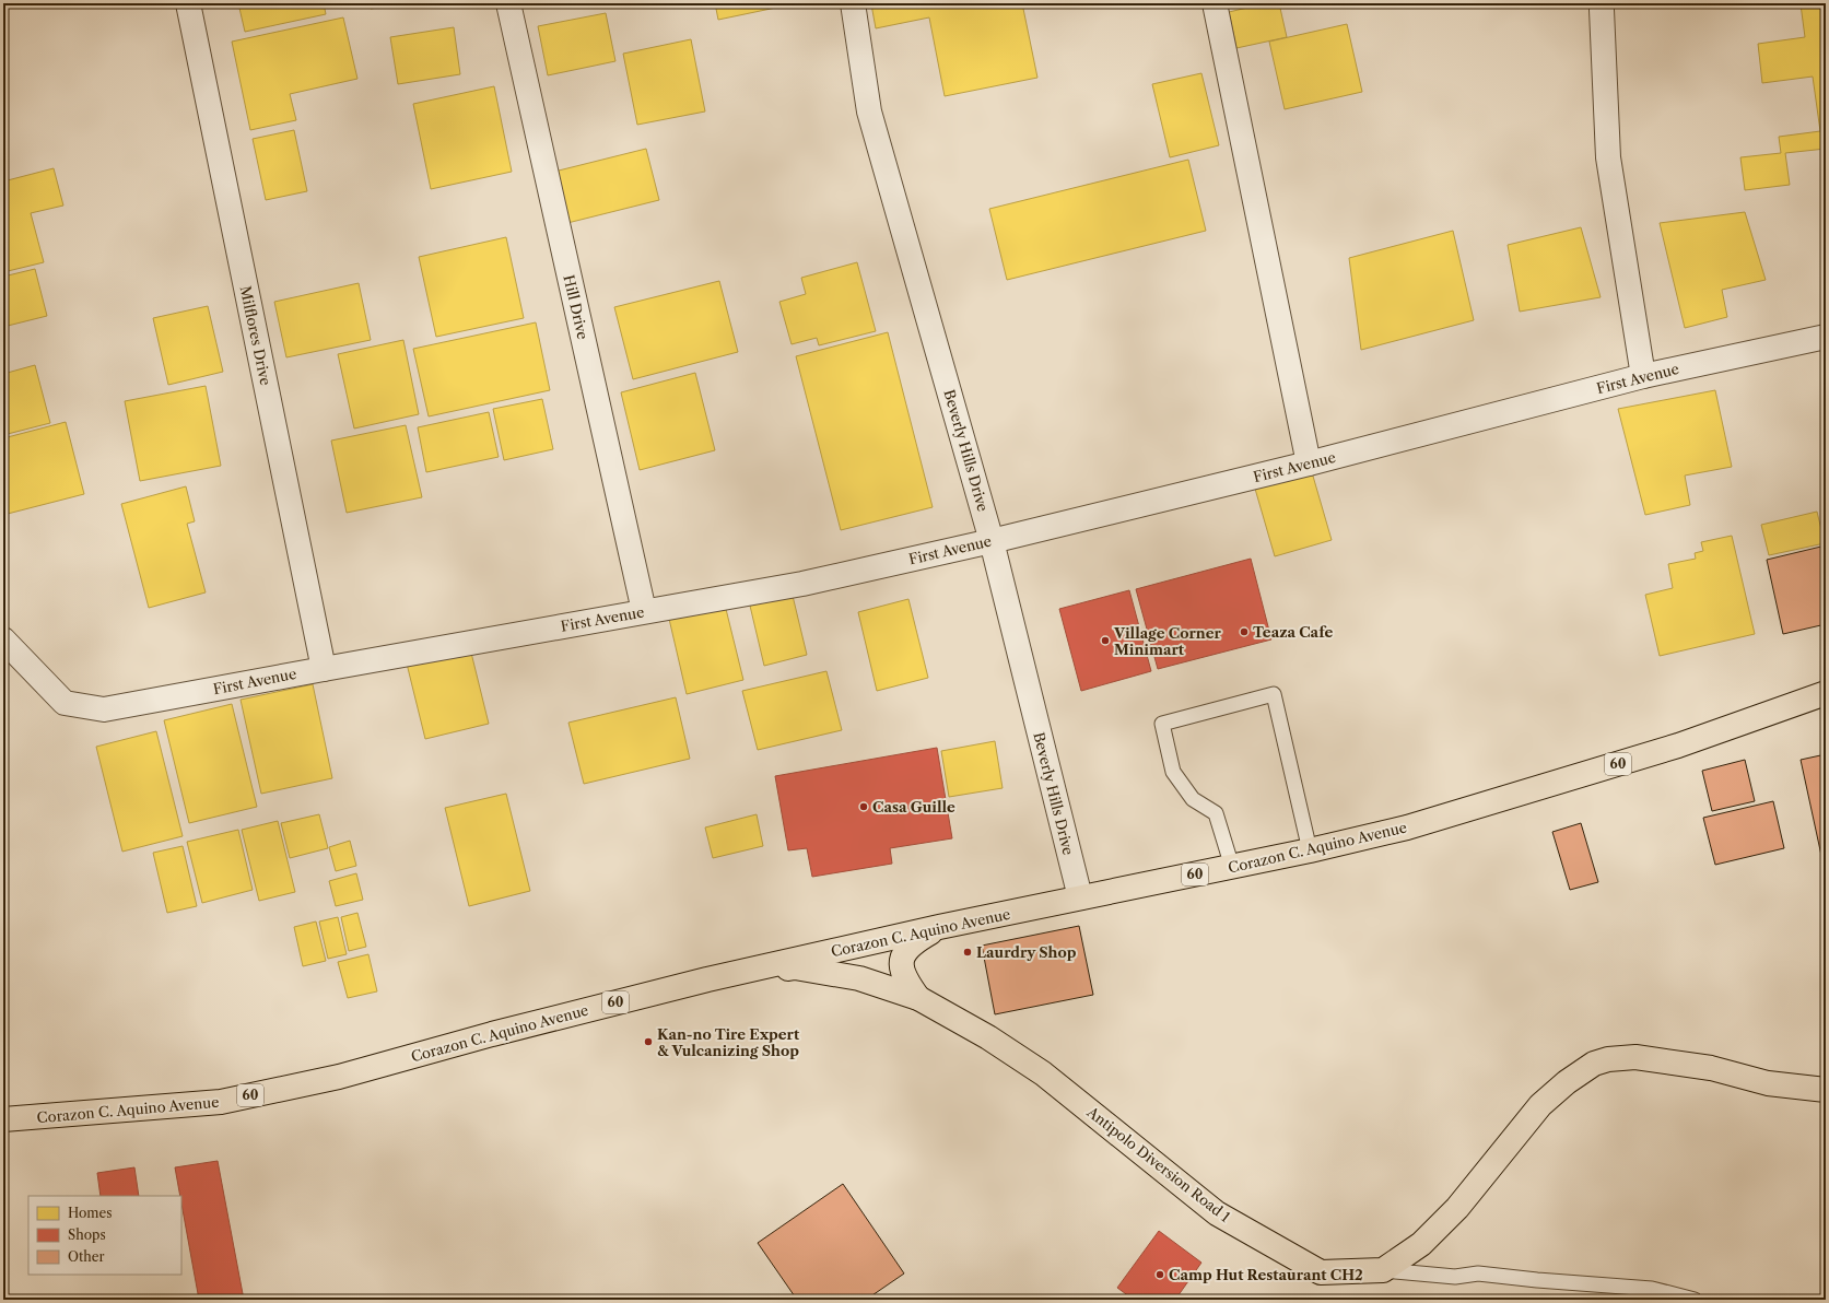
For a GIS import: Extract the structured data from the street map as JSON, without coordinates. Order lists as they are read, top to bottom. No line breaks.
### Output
{"streets":{"main road":["60","Corazon C. Aquino Avenue","Antipolo Diversion Road 1"],"street":["Hill Drive","Milflores Drive","First Avenue","Beverly Hills Drive"]},"crossings":[["Hill Drive","First Avenue"],["Milflores Drive","First Avenue"],["First Avenue","Beverly Hills Drive"],["Beverly Hills Drive","Corazon C. Aquino Avenue"],["Corazon C. Aquino Avenue","Antipolo Diversion Road 1"]],"places":["Teaza Cafe","Village Corner Minimart","Casa Guille","Laurdry Shop","Kan-no Tire Expert & Vulcanizing Shop","Camp Hut Restaurant CH2"],"legend":["Homes","Shops","Other"]}
